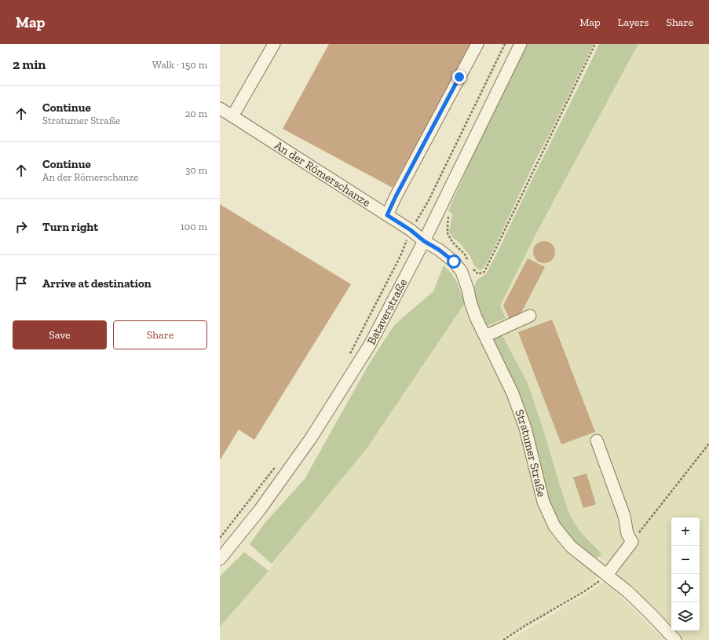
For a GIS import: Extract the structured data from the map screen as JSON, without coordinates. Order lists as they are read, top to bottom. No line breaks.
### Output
{"streets":{"street":["An der Römerschanze","Bataverstraße","Stratumer Straße"]},"crossings":[["An der Römerschanze","Bataverstraße"],["An der Römerschanze","Stratumer Straße"],["Bataverstraße","Stratumer Straße"]],"page":{"header":"Map","nav":["Map","Layers","Share"],"heading":["2 min","Walk · 150 m"],"list":[["Continue","Stratumer Straße","20 m"],["Continue","An der Römerschanze","30 m"],["Turn right","100 m"],"Arrive at destination"],"buttons":["Save","Share"],"map_buttons":["+","−"]}}
